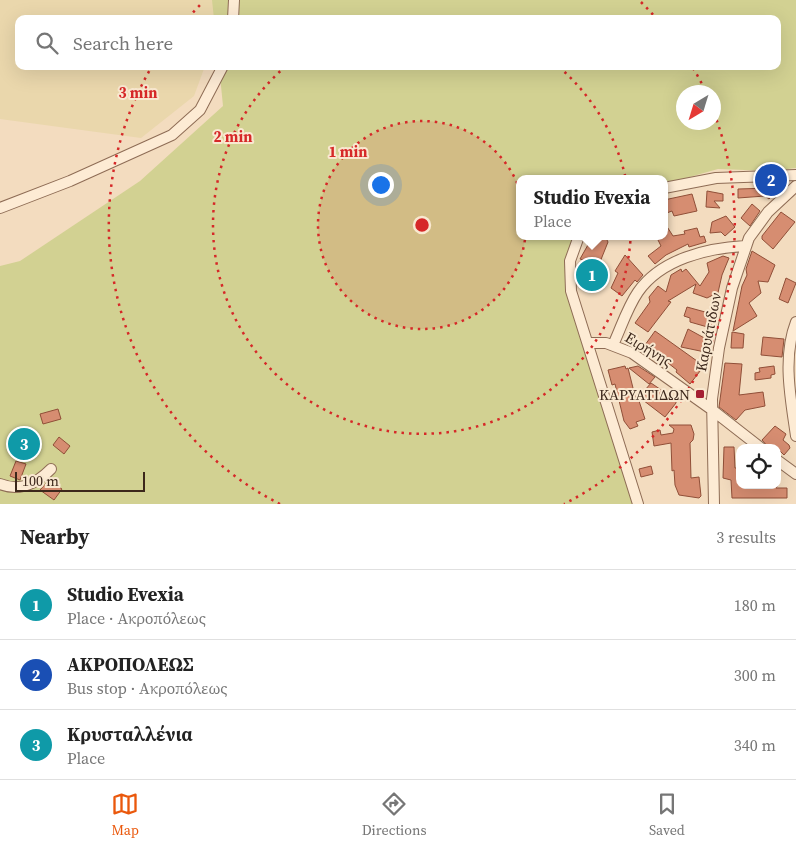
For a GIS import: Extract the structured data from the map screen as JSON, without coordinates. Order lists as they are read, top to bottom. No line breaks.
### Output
{"streets":{"street":["Καρυάτιδων","Ειρήνης"]},"crossings":[["Καρυάτιδων","Ειρήνης"]],"places":{"transit":["ΚΑΡΥΑΤΙΔΩΝ"]},"scale_bar":"100 m","north":"bottom left","page":{"search":"Search here","pins":["2","1","3"],"popup":["Studio Evexia","Place"],"scale":"100 m","heading":["Nearby","3 results"],"list":[{"mark":"1","name":"Studio Evexia","note":"Place · Ακροπόλεως","value":"180 m"},{"mark":"2","name":"ΑΚΡΟΠΟΛΕΩΣ","note":"Bus stop · Ακροπόλεως","value":"300 m"},{"mark":"3","name":"Κρυσταλλένια","note":"Place","value":"340 m"}],"nav":["Map","Directions","Saved"]},"rings":["3 min","2 min","1 min"]}
